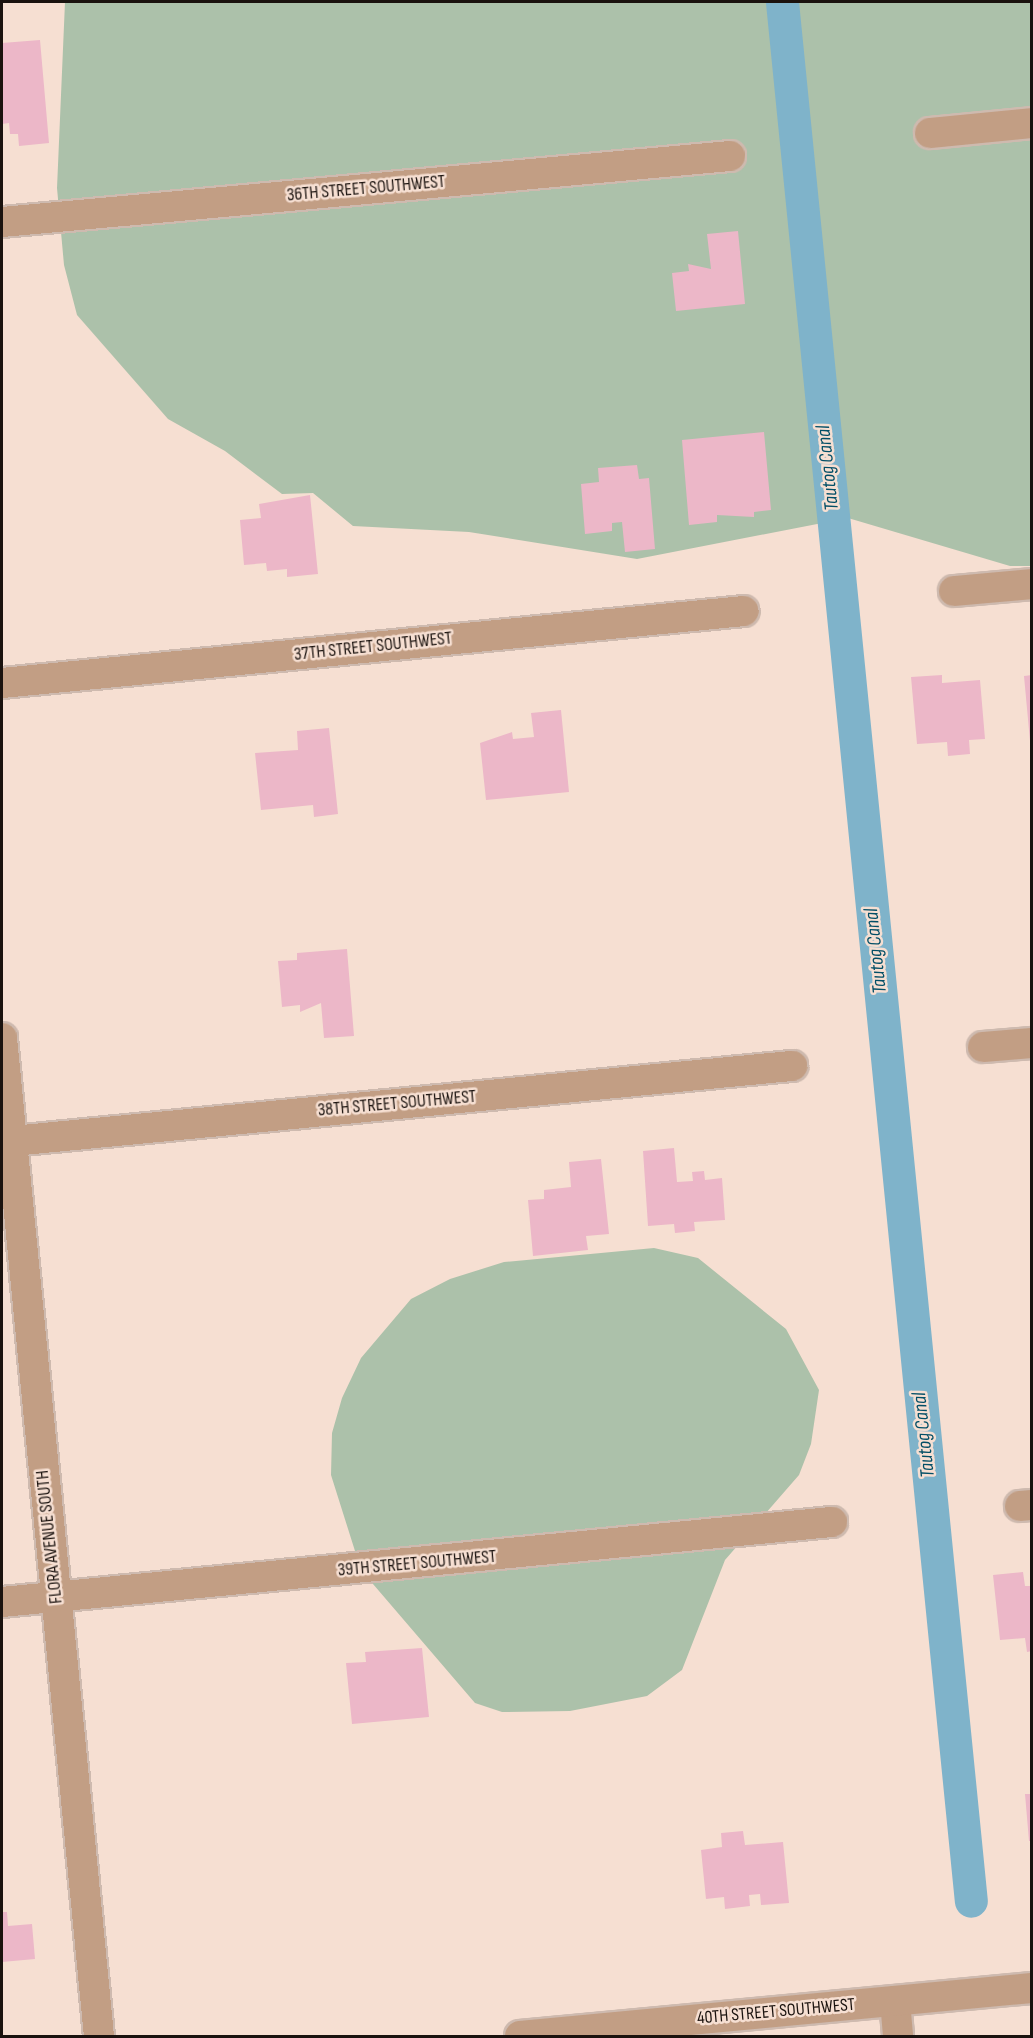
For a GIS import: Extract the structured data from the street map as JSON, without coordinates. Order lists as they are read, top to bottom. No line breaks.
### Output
{"streets":{"street":["36TH STREET SOUTHWEST","37TH STREET SOUTHWEST","38TH STREET SOUTHWEST","FLORA AVENUE SOUTH","39TH STREET SOUTHWEST","40TH STREET SOUTHWEST"]},"crossings":[["38TH STREET SOUTHWEST","FLORA AVENUE SOUTH"],["FLORA AVENUE SOUTH","39TH STREET SOUTHWEST"]],"water":["Tautog Canal"]}
